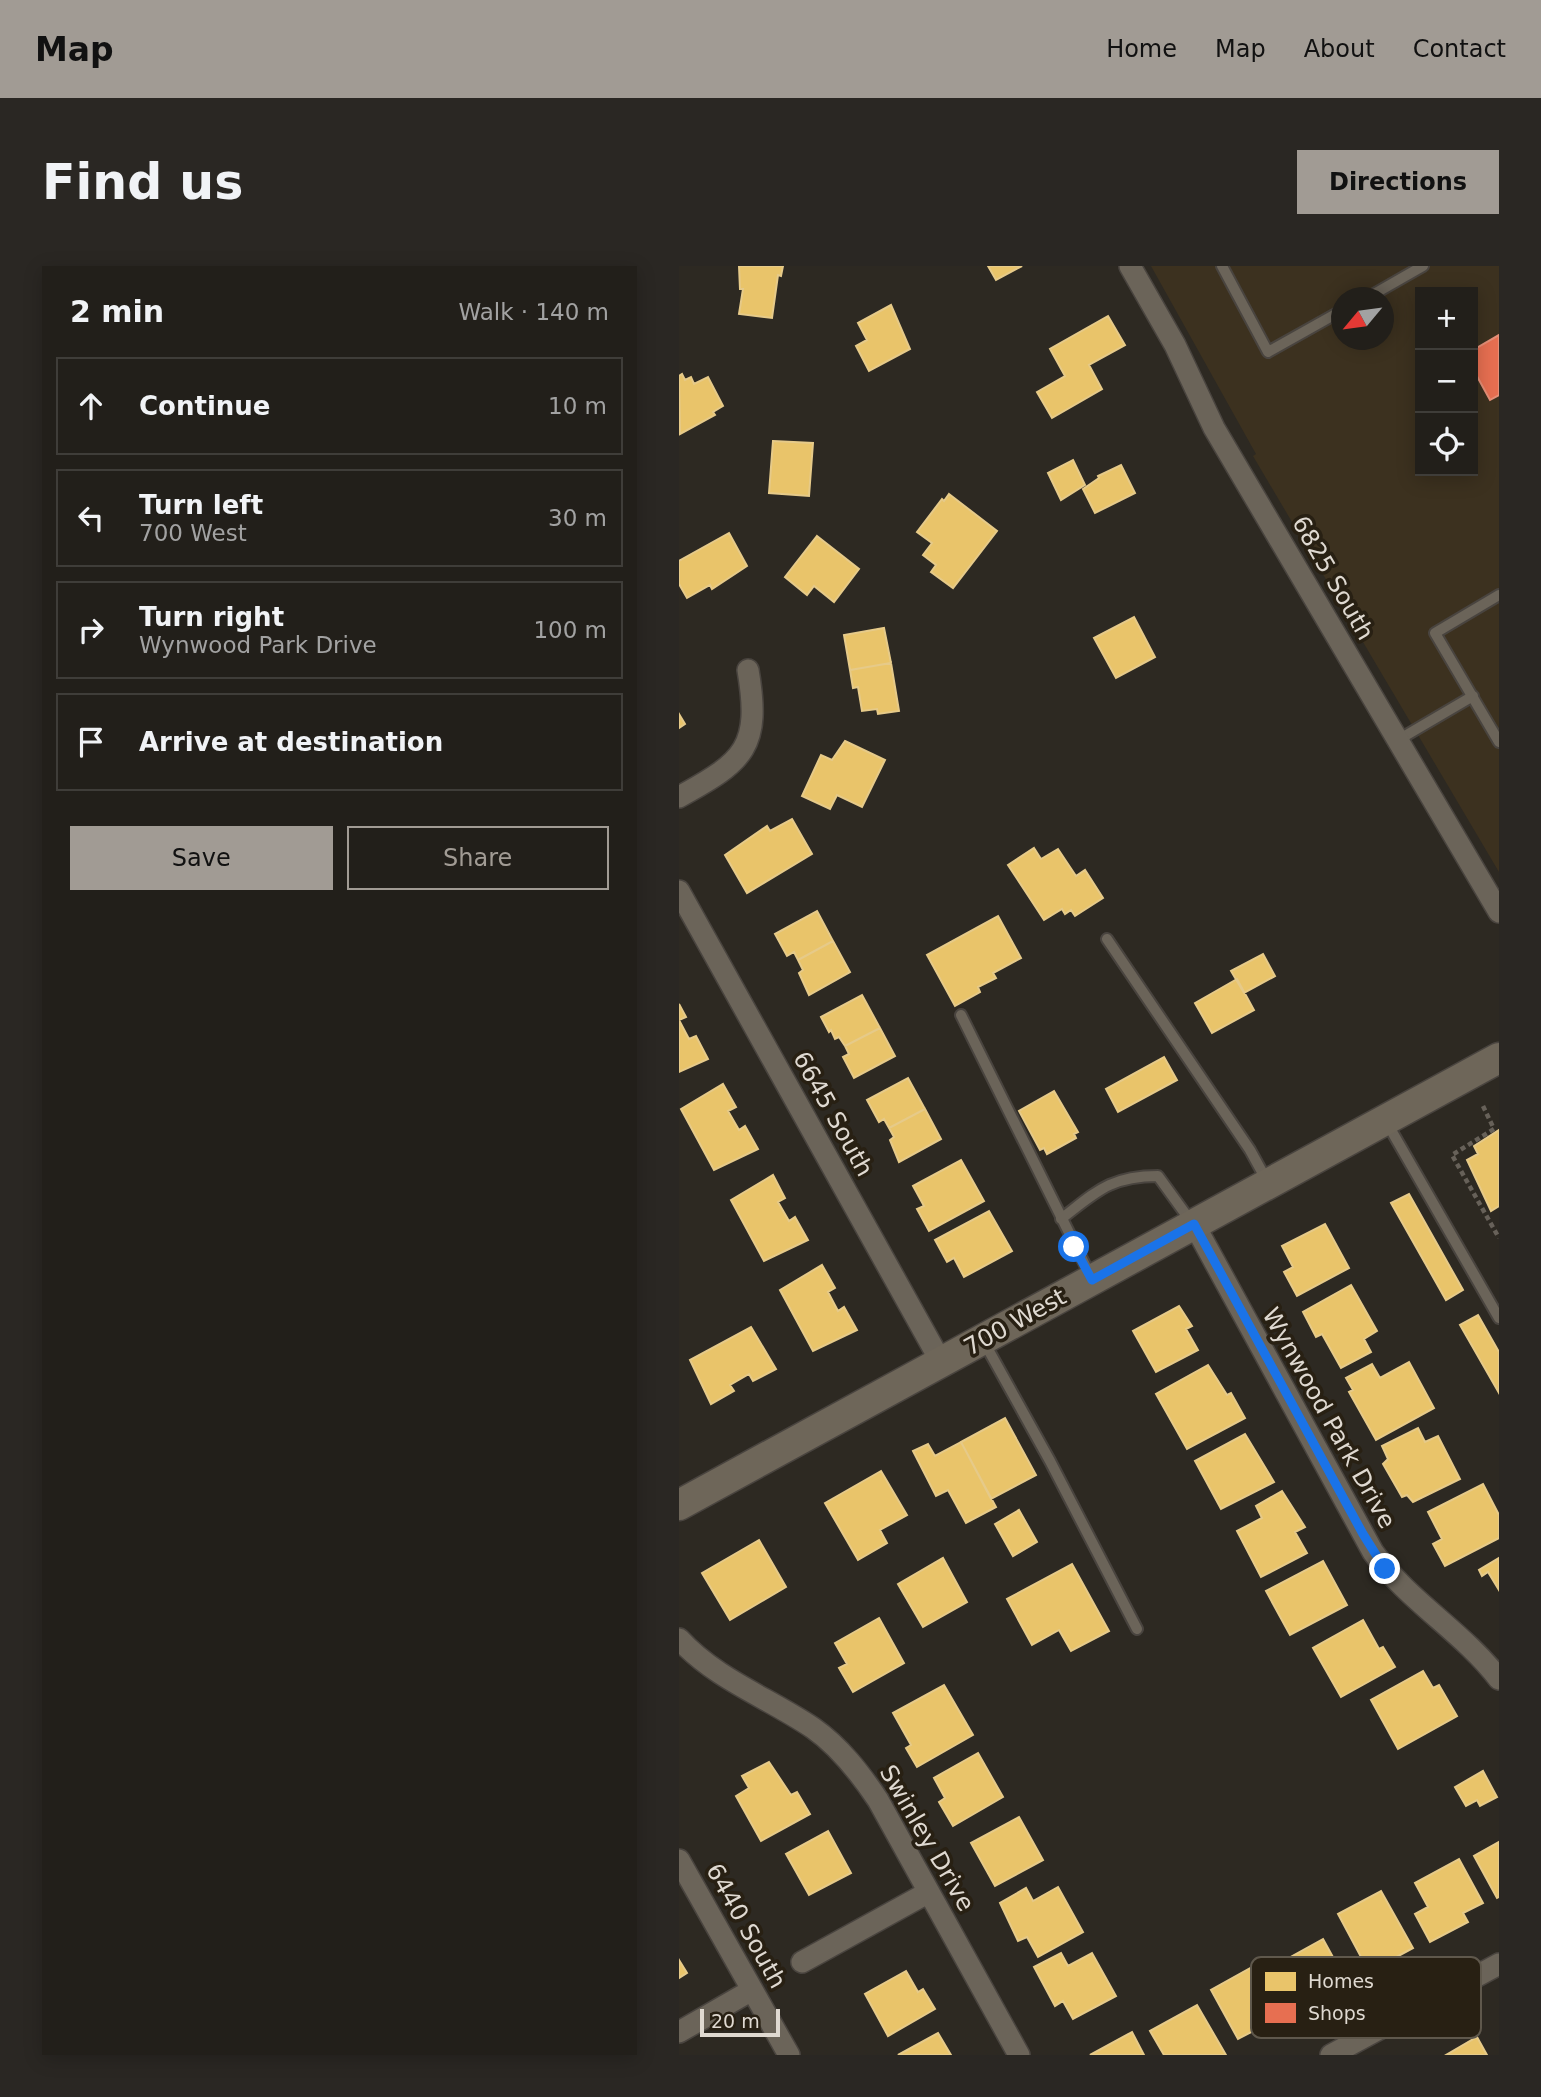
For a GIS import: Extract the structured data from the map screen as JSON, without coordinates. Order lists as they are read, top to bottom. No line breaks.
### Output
{"streets":{"main road":["700 West"],"street":["6825 South","6645 South","Wynwood Park Drive","Swinley Drive","6440 South"]},"crossings":[["6645 South","700 West"],["700 West","Wynwood Park Drive"]],"legend":["Homes","Shops"],"scale_bar":"20 m","north":"bottom left","page":{"header":"Map","nav":["Home","Map","About","Contact"],"buttons":["Directions",["Save","Share"]],"title":"Find us","heading":["2 min","Walk · 140 m"],"map_buttons":["+","−"],"list":[["Continue","10 m"],["Turn left","700 West","30 m"],["Turn right","Wynwood Park Drive","100 m"],"Arrive at destination"],"scale":"20 m"}}
